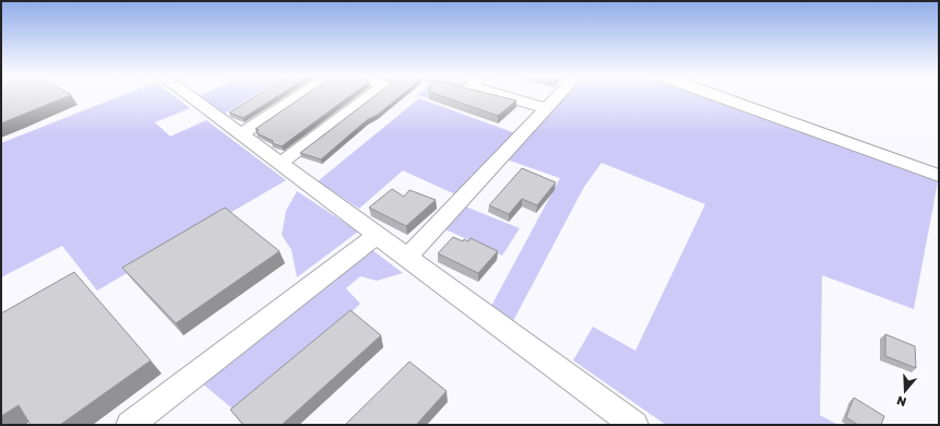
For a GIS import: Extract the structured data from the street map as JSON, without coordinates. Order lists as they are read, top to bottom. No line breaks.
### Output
{"north":"bottom"}
